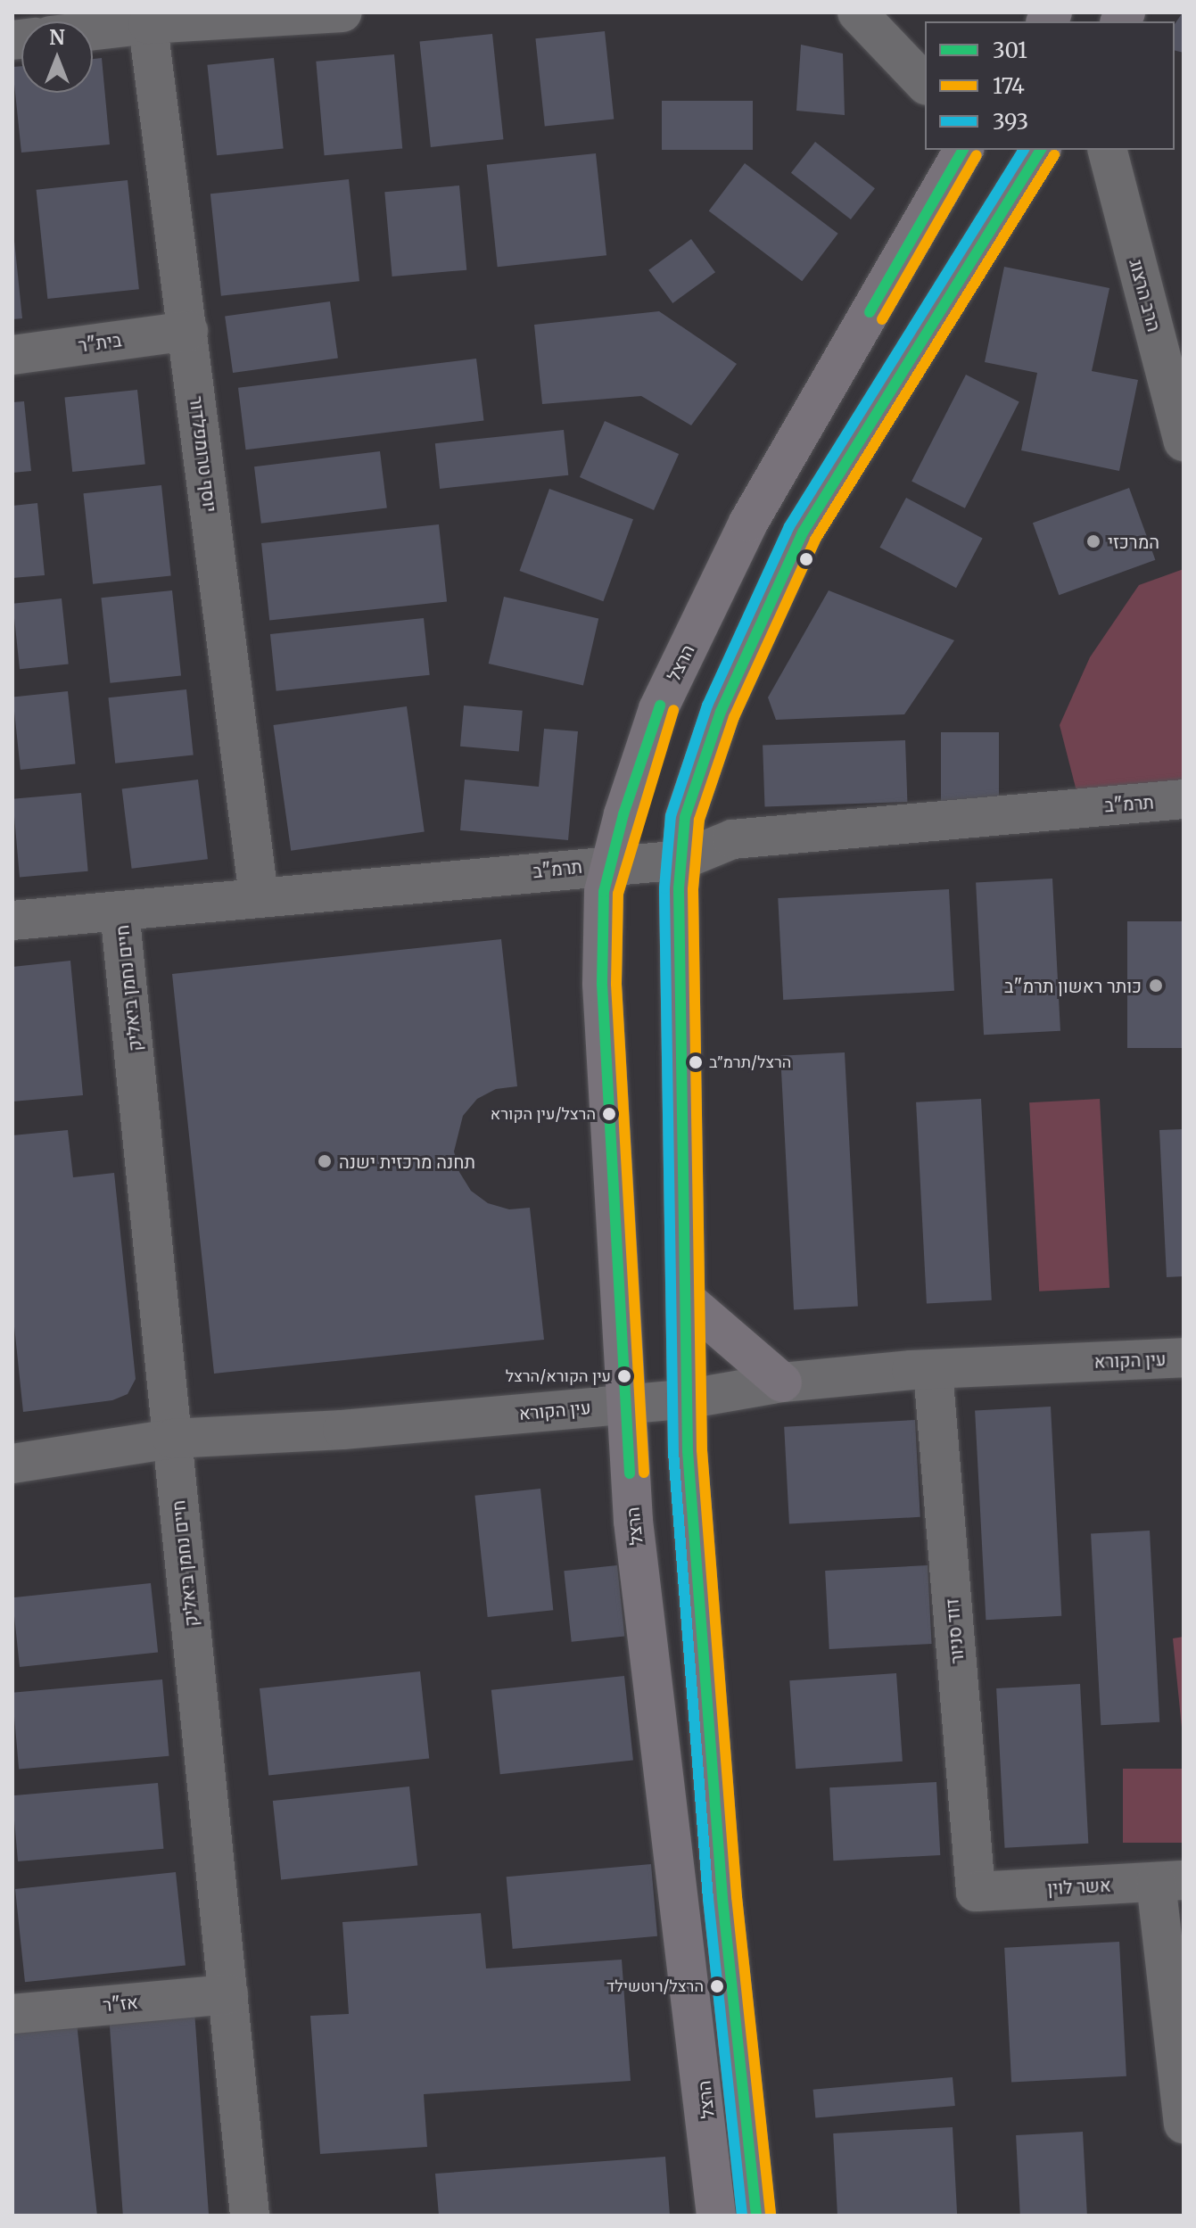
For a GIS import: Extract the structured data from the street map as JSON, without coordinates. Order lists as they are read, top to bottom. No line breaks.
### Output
{"streets":{"main road":["הרצל"],"street":["הרב הרצוג","בית\"ר","יוסף טרומפלדור","תרמ\"ב","חיים נחמן ביאליק","עין הקורא","דוד סניור","אשר לוין","אז\"ר"]},"crossings":[["בית\"ר","יוסף טרומפלדור"],["יוסף טרומפלדור","תרמ\"ב"],["הרצל","תרמ\"ב"],["הרצל","עין הקורא"],["תרמ\"ב","חיים נחמן ביאליק"],["חיים נחמן ביאליק","עין הקורא"],["חיים נחמן ביאליק","אז\"ר"],["עין הקורא","דוד סניור"],["דוד סניור","אשר לוין"]],"places":["המרכזי","כותר ראשון תרמ\"ב","הרצל/תרמ״ב","הרצל/עין הקורא","תחנה מרכזית ישנה","עין הקורא/הרצל","הרצל/רוטשילד"],"lines":["transit line 301","transit line 393","transit line 174"],"legend":["301","174","393"],"north":"top"}
